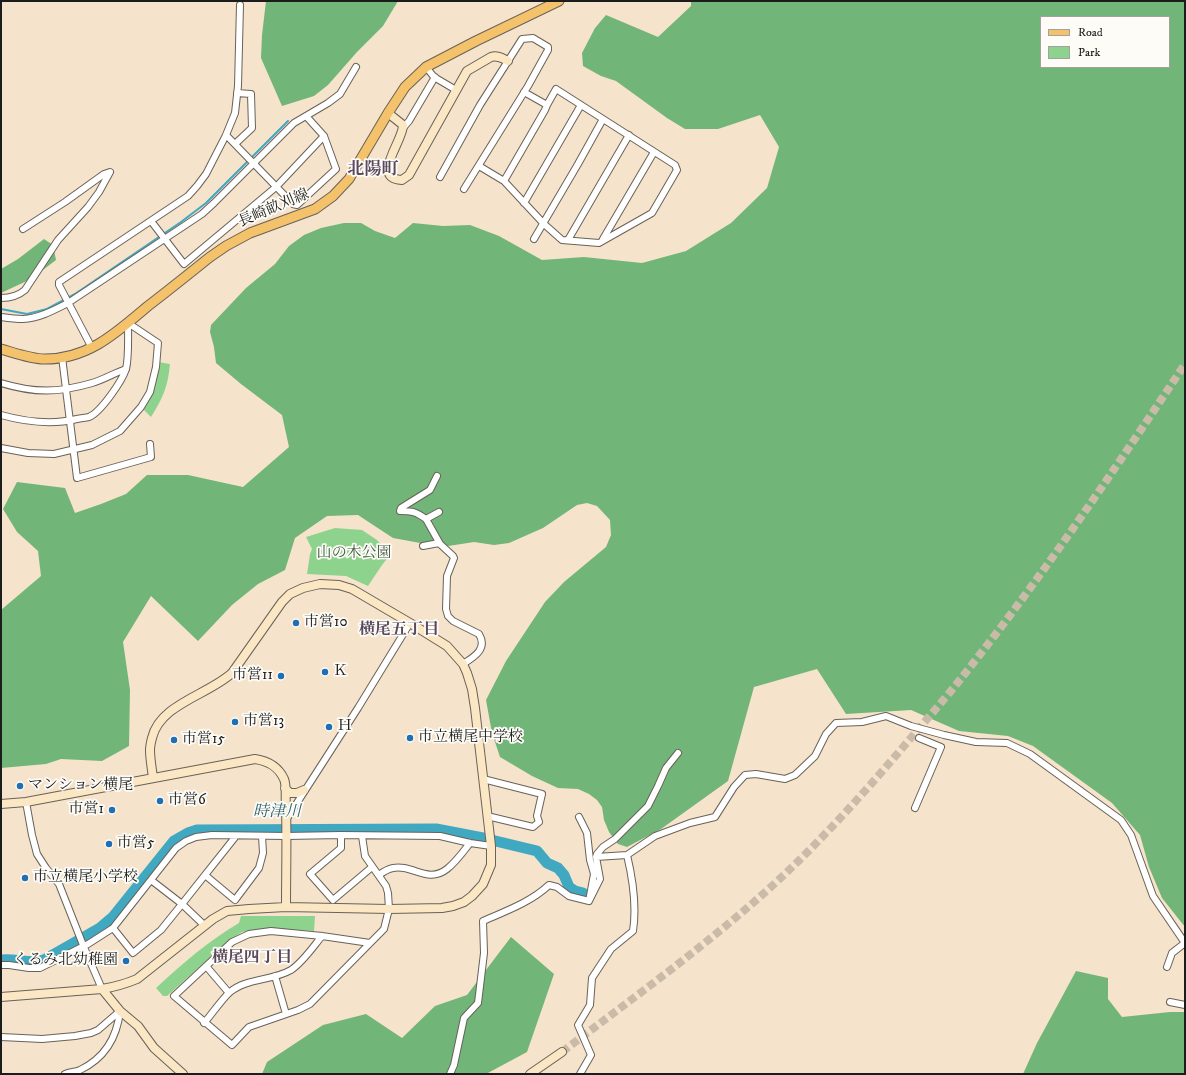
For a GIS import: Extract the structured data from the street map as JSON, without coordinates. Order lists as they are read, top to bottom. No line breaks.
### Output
{"streets":{"main road":["長崎畝刈線"]},"districts":["北陽町","横尾五丁目","横尾四丁目"],"water":["時津川"],"parks":["山の木公園"],"places":["市営10","Ｋ","市営11","市営13","Ｈ","市立横尾中学校","市営15","マンション横尾","市営6","市営1","市営5","市立横尾小学校","くるみ北幼稚園"],"legend":["Road","Park"]}
